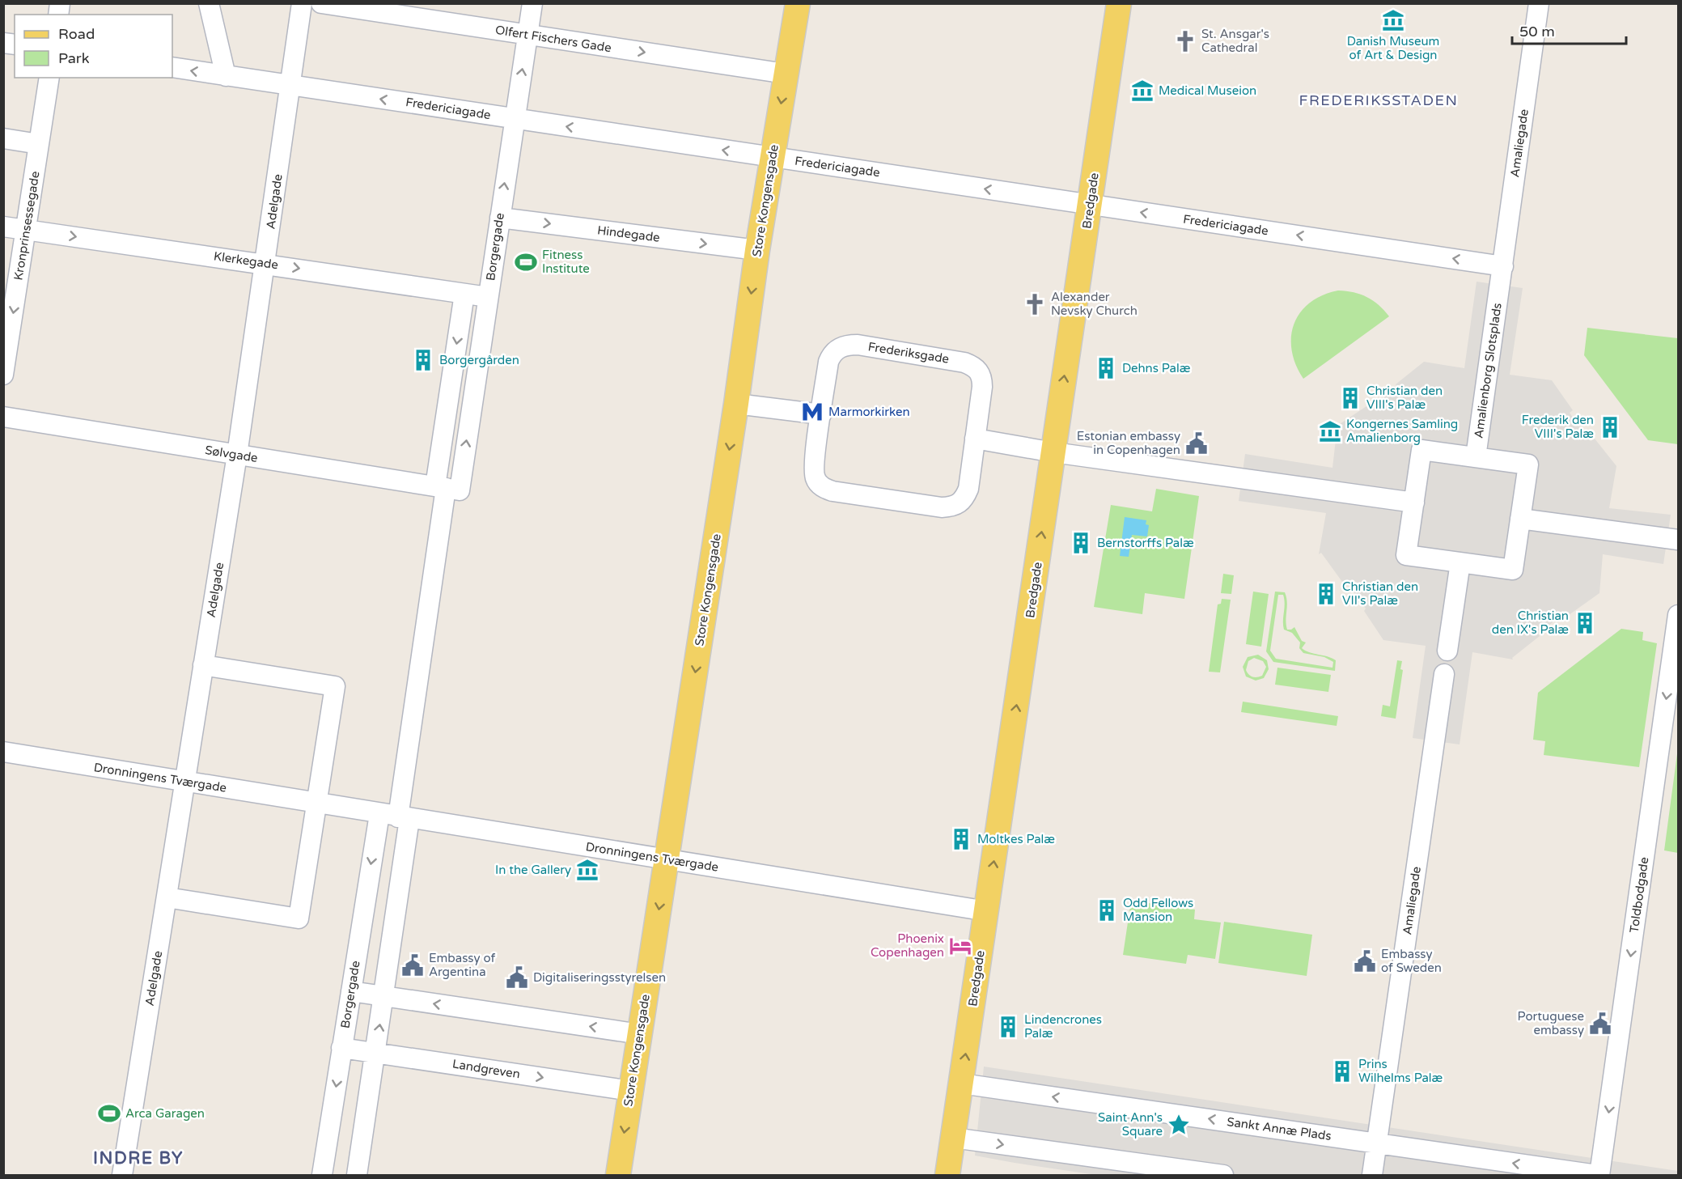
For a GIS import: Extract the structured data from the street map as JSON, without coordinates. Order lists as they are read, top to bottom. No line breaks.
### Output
{"streets":{"main road":["Store Kongensgade","Bredgade"],"street":["Olfert Fischers Gade","Fredericiagade","Amaliegade","Adelgade","Kronprinsessegade","Hindegade","Borgergade","Klerkegade","Frederiksgade","Amalienborg Slotsplads","Sølvgade","Dronningens Tværgade","Toldbodgade","Landgreven","Sankt Annæ Plads"]},"crossings":[["Olfert Fischers Gade","Store Kongensgade"],["Olfert Fischers Gade","Borgergade"],["Fredericiagade","Amaliegade"],["Fredericiagade","Store Kongensgade"],["Fredericiagade","Bredgade"],["Fredericiagade","Adelgade"],["Fredericiagade","Borgergade"],["Fredericiagade","Amalienborg Slotsplads"],["Amaliegade","Amalienborg Slotsplads"],["Amaliegade","Sankt Annæ Plads"],["Store Kongensgade","Hindegade"],["Store Kongensgade","Dronningens Tværgade"],["Store Kongensgade","Landgreven"],["Bredgade","Dronningens Tværgade"],["Bredgade","Sankt Annæ Plads"],["Adelgade","Klerkegade"],["Adelgade","Sølvgade"],["Adelgade","Dronningens Tværgade"],["Kronprinsessegade","Klerkegade"],["Hindegade","Borgergade"],["Borgergade","Klerkegade"],["Borgergade","Sølvgade"],["Borgergade","Dronningens Tværgade"],["Borgergade","Landgreven"],["Toldbodgade","Sankt Annæ Plads"]],"one_way":["Olfert Fischers Gade","Fredericiagade","Store Kongensgade","Bredgade","Kronprinsessegade","Hindegade","Klerkegade","Toldbodgade"],"districts":["FREDERIKSSTADEN","INDRE BY"],"places":{"museum":["Danish Museum of Art & Design","Medical Museion","Kongernes Samling Amalienborg","In the Gallery"],"church":["St. Ansgar's Cathedral","Alexander Nevsky Church"],"sports":["Fitness Institute","Arca Garagen"],"building":["Borgergården","Dehns Palæ","Christian den VIII's Palæ","Frederik den VIII's Palæ","Bernstorffs Palæ","Christian den VII's Palæ","Christian den IX's Palæ","Moltkes Palæ","Odd Fellows Mansion","Lindencrones Palæ","Prins Wilhelms Palæ"],"metro station":["Marmorkirken"],"public building":["Estonian embassy in Copenhagen","Embassy of Sweden","Embassy of Argentina","Digitaliseringsstyrelsen","Portuguese embassy"],"hotel":["Phoenix Copenhagen"],"place":["Saint Ann's Square"]},"legend":["Road","Park"],"scale_bar":"50 m"}
